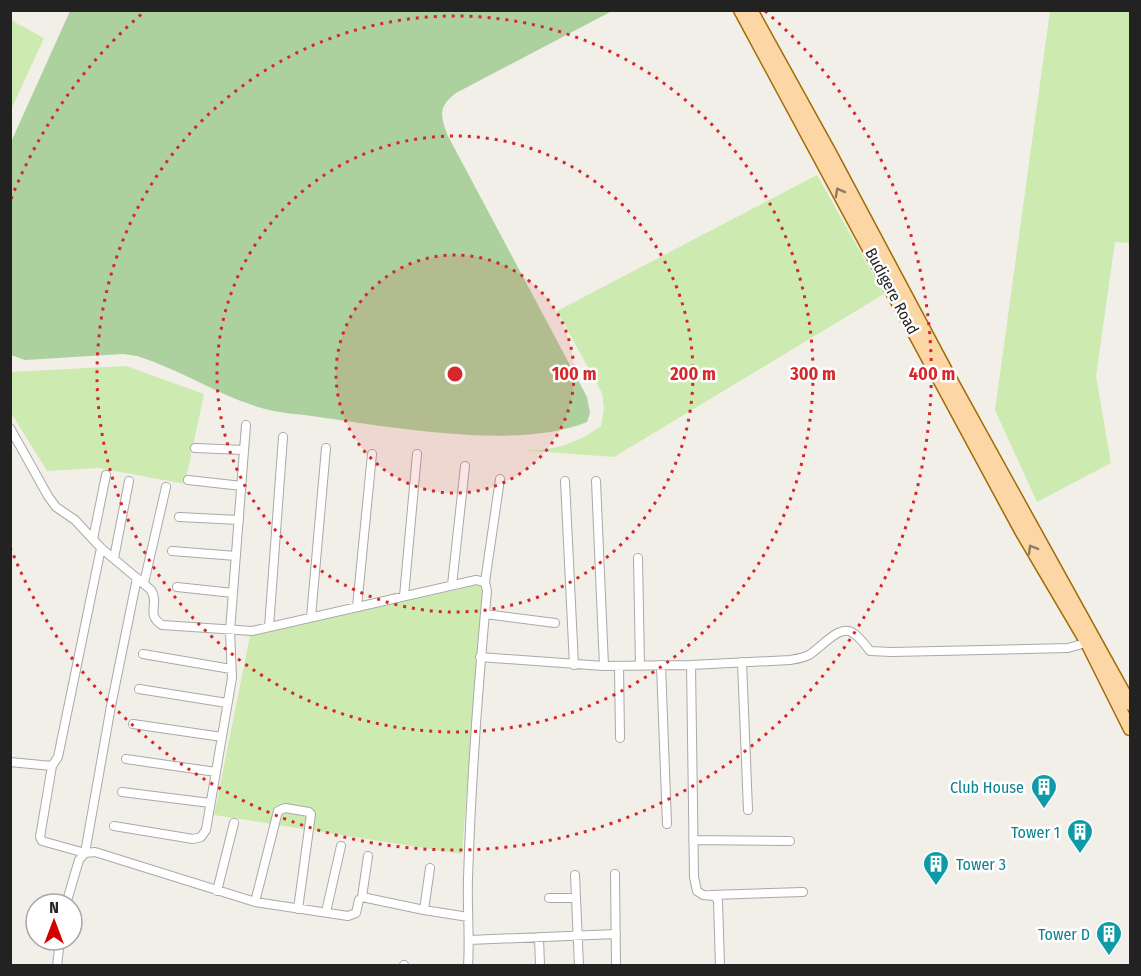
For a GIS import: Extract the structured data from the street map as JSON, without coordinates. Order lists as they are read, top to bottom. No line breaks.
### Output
{"streets":{"main road":["Budigere Road"]},"places":{"building":["Club House","Tower 1","Tower 3","Tower D"]},"north":"top","rings":["100 m","200 m","300 m","400 m"]}
